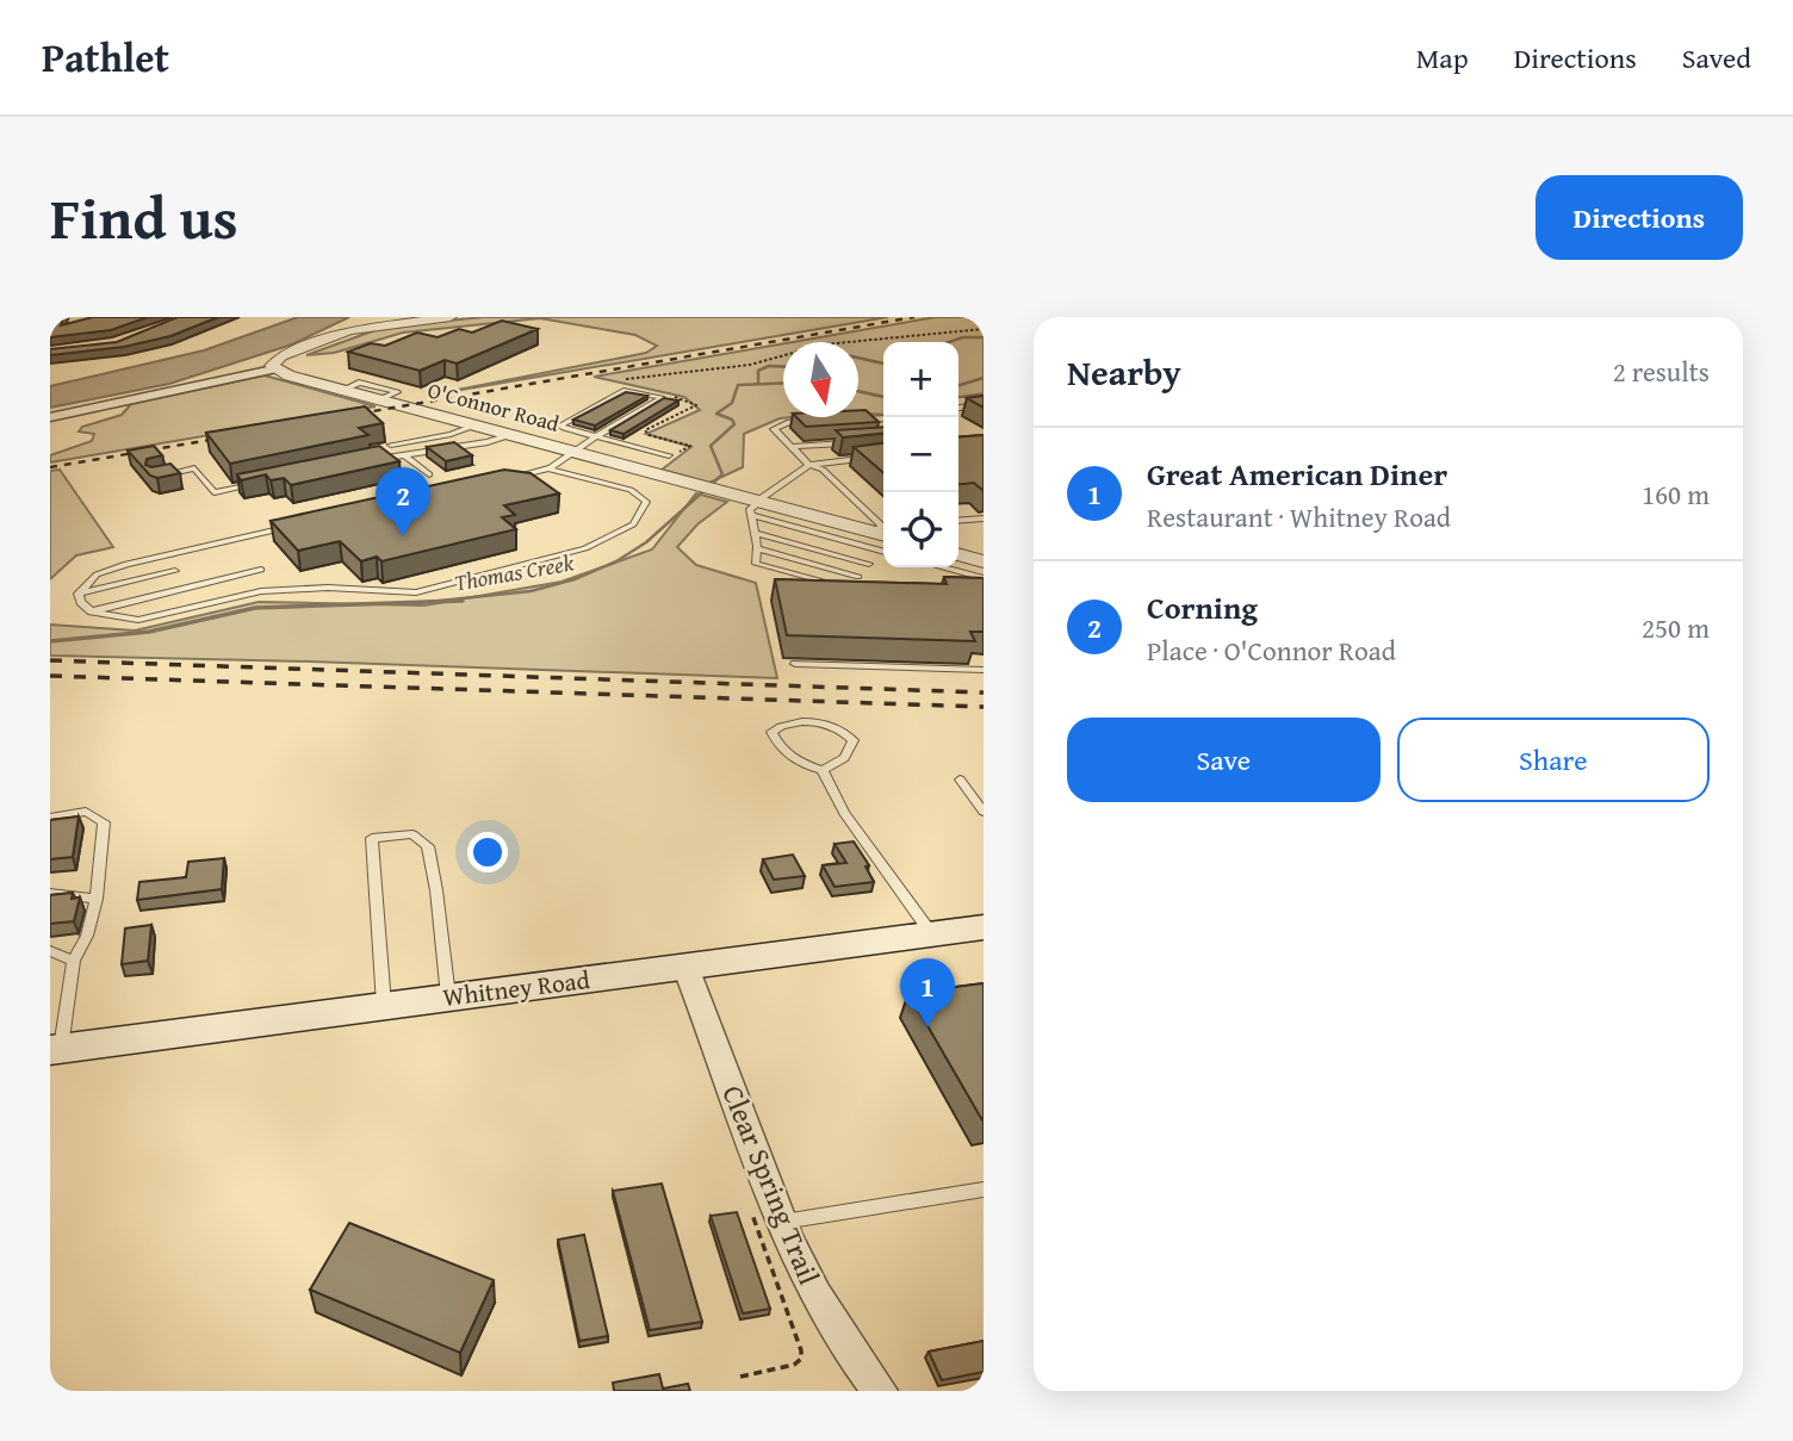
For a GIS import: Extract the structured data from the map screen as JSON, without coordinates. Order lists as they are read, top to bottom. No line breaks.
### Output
{"streets":{"main road":["Whitney Road"],"street":["O'Connor Road","Clear Spring Trail"]},"crossings":[["Whitney Road","Clear Spring Trail"]],"water":["Thomas Creek"],"north":"bottom","page":{"header":"Pathlet","nav":["Map","Directions","Saved"],"title":"Find us","buttons":["Directions",["Save","Share"]],"heading":["Nearby","2 results"],"map_buttons":["+","−"],"list":[{"mark":"1","name":"Great American Diner","note":"Restaurant · Whitney Road","value":"160 m"},{"mark":"2","name":"Corning","note":"Place · O'Connor Road","value":"250 m"}],"pins":["2","1"]}}
